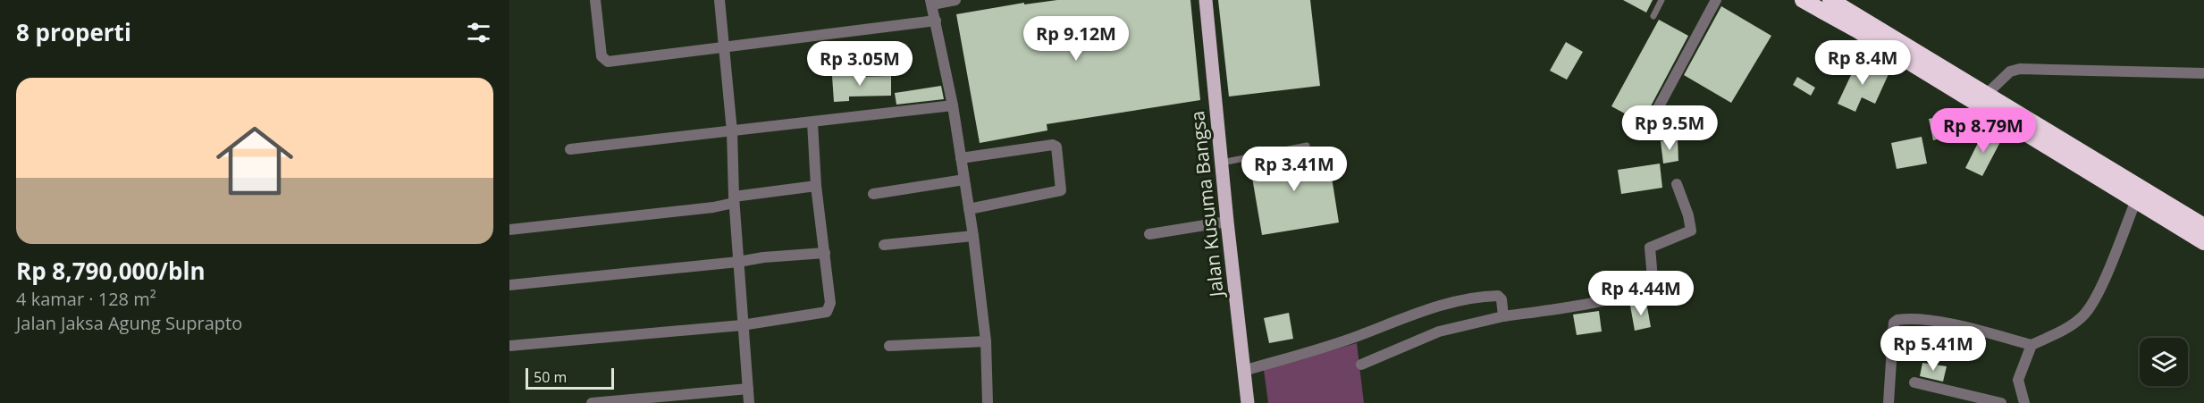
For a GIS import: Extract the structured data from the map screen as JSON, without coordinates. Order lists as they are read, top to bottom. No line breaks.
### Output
{"streets":{"main road":["Jalan Kusuma Bangsa"]},"scale_bar":"50 m","page":{"heading":"8 properti","price":["Rp 9.12M","Rp 8.4M","Rp 3.05M","Rp 9.5M","Rp 8.79M","Rp 3.41M","Rp 4.44M","Rp 5.41M"],"list":[{"name":"Rp 8,790,000/bln","note":"4 kamar · 128 m² · Jalan Jaksa Agung Suprapto"}],"scale":"50 m"}}
